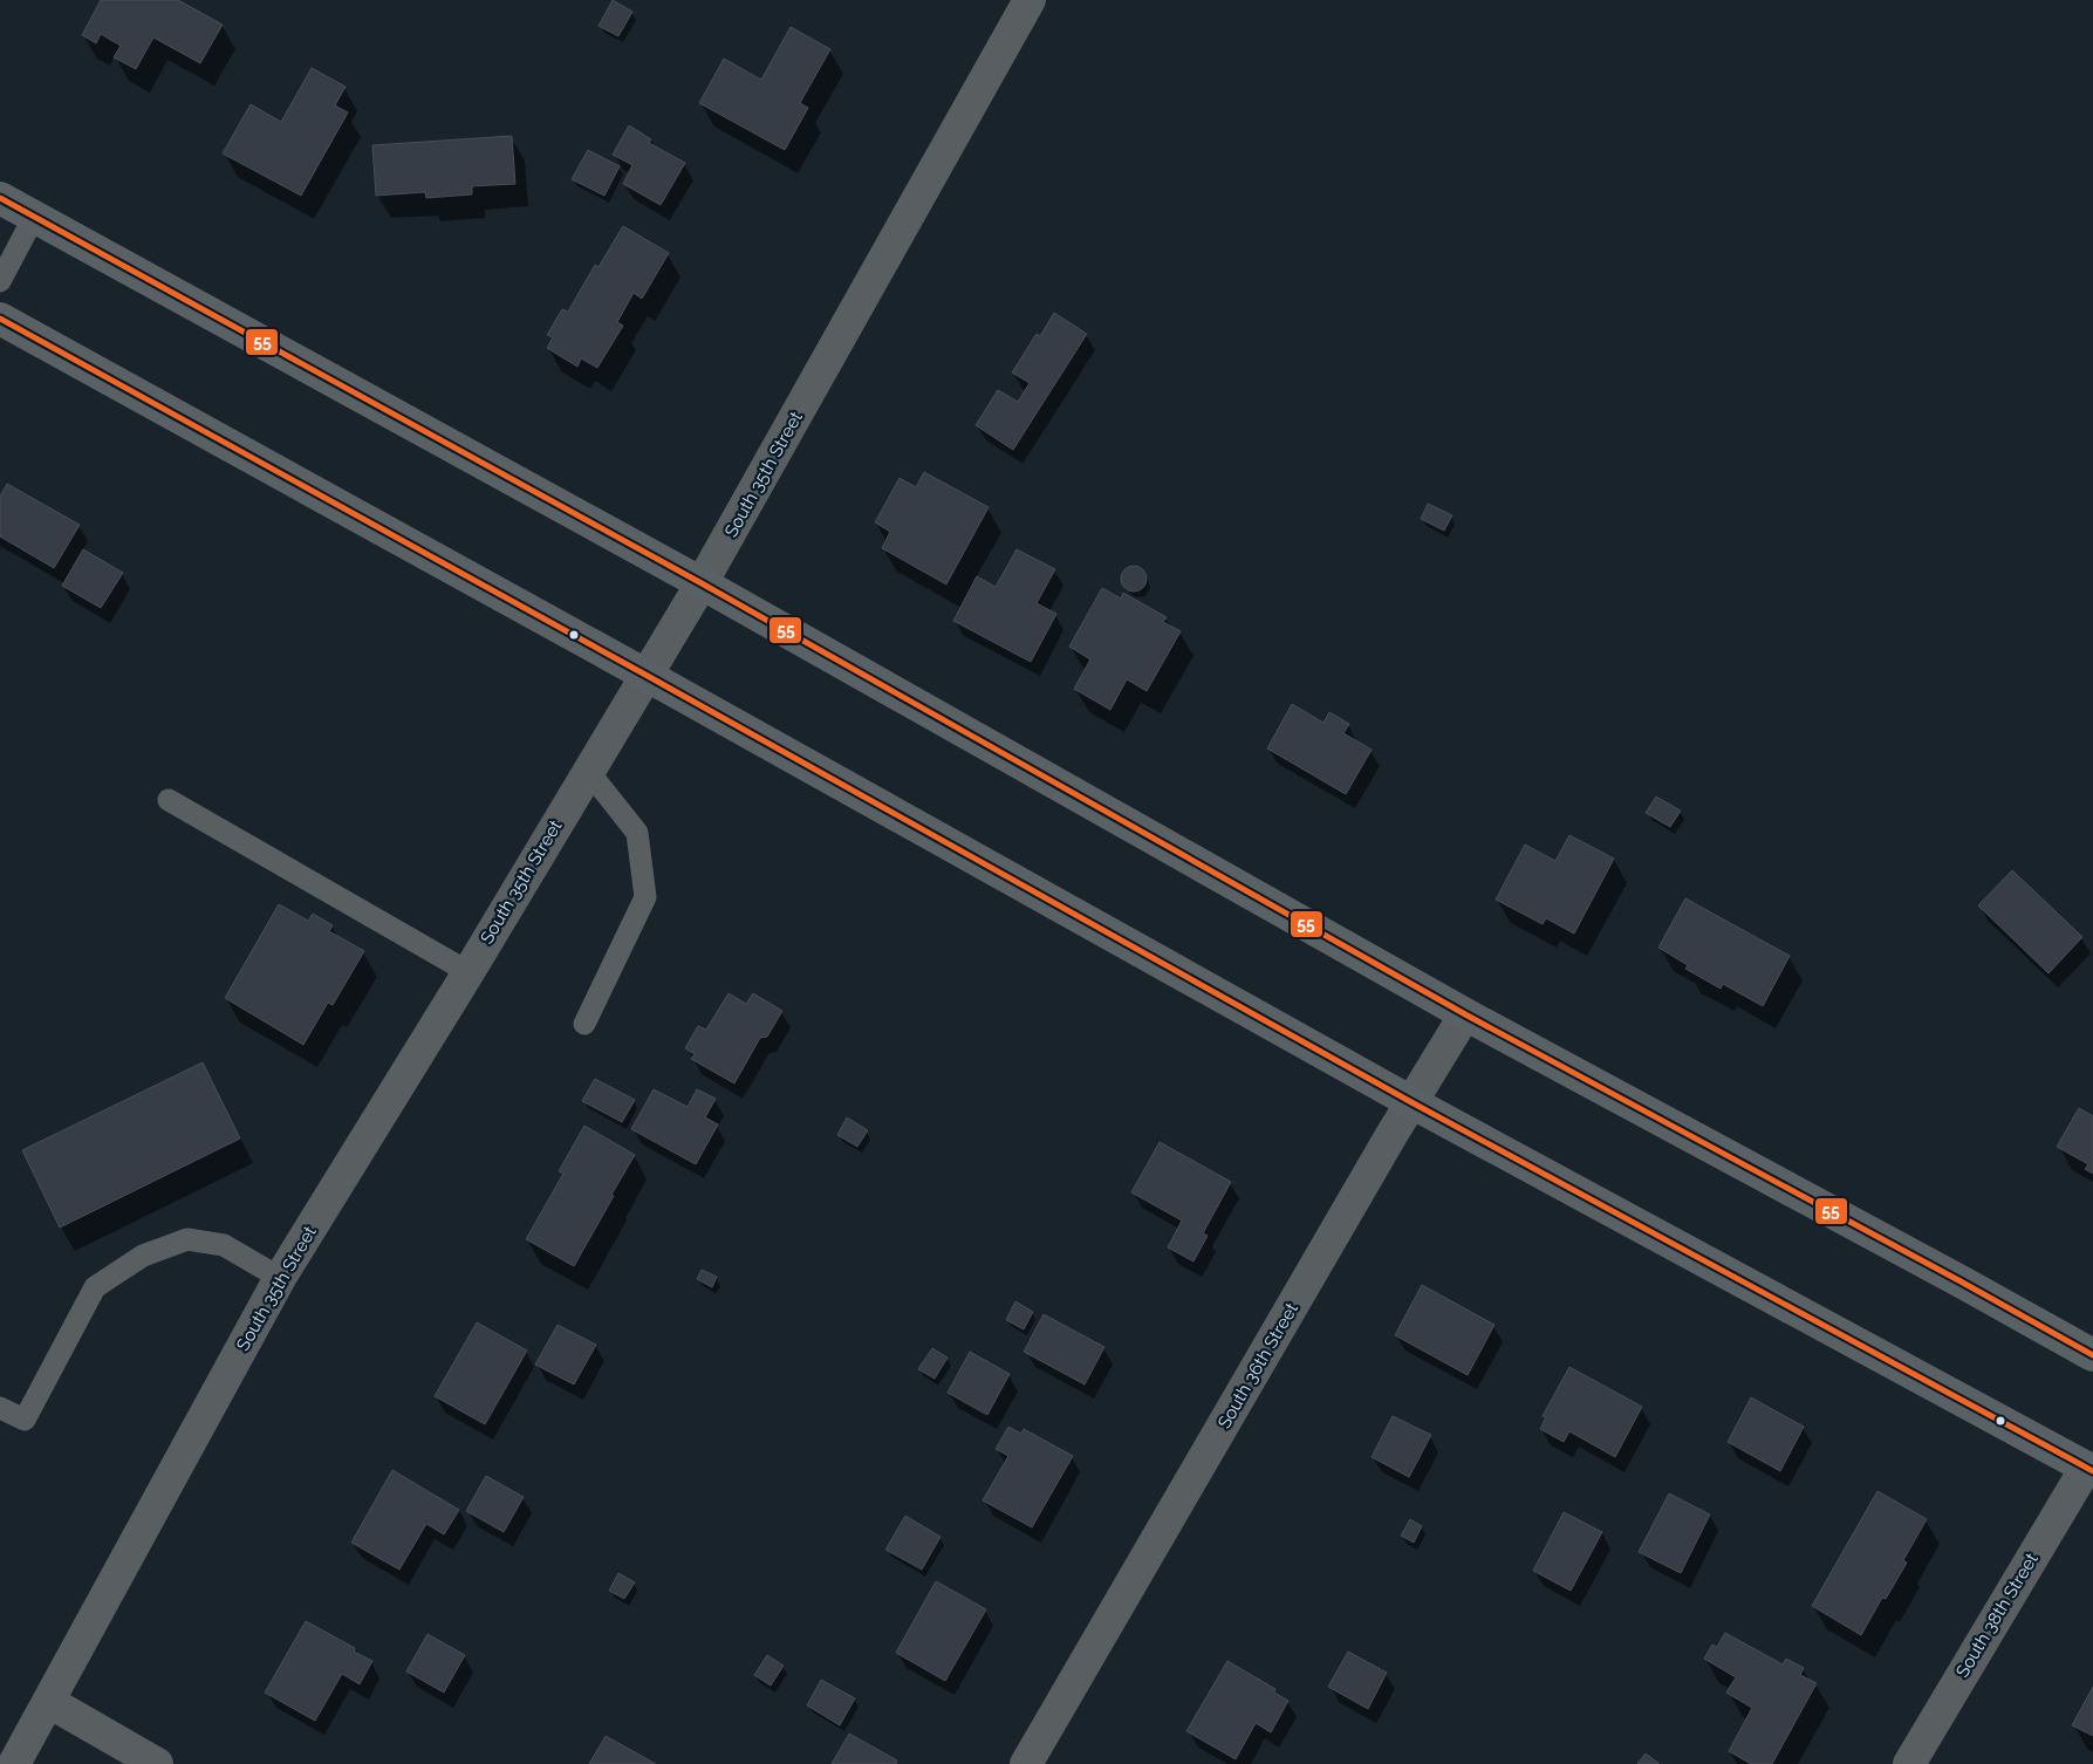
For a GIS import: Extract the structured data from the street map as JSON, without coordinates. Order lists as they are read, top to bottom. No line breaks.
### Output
{"streets":{"street":["South 35th Street","South 36th Street","South 38th Street"]},"lines":["transit line 55"]}
